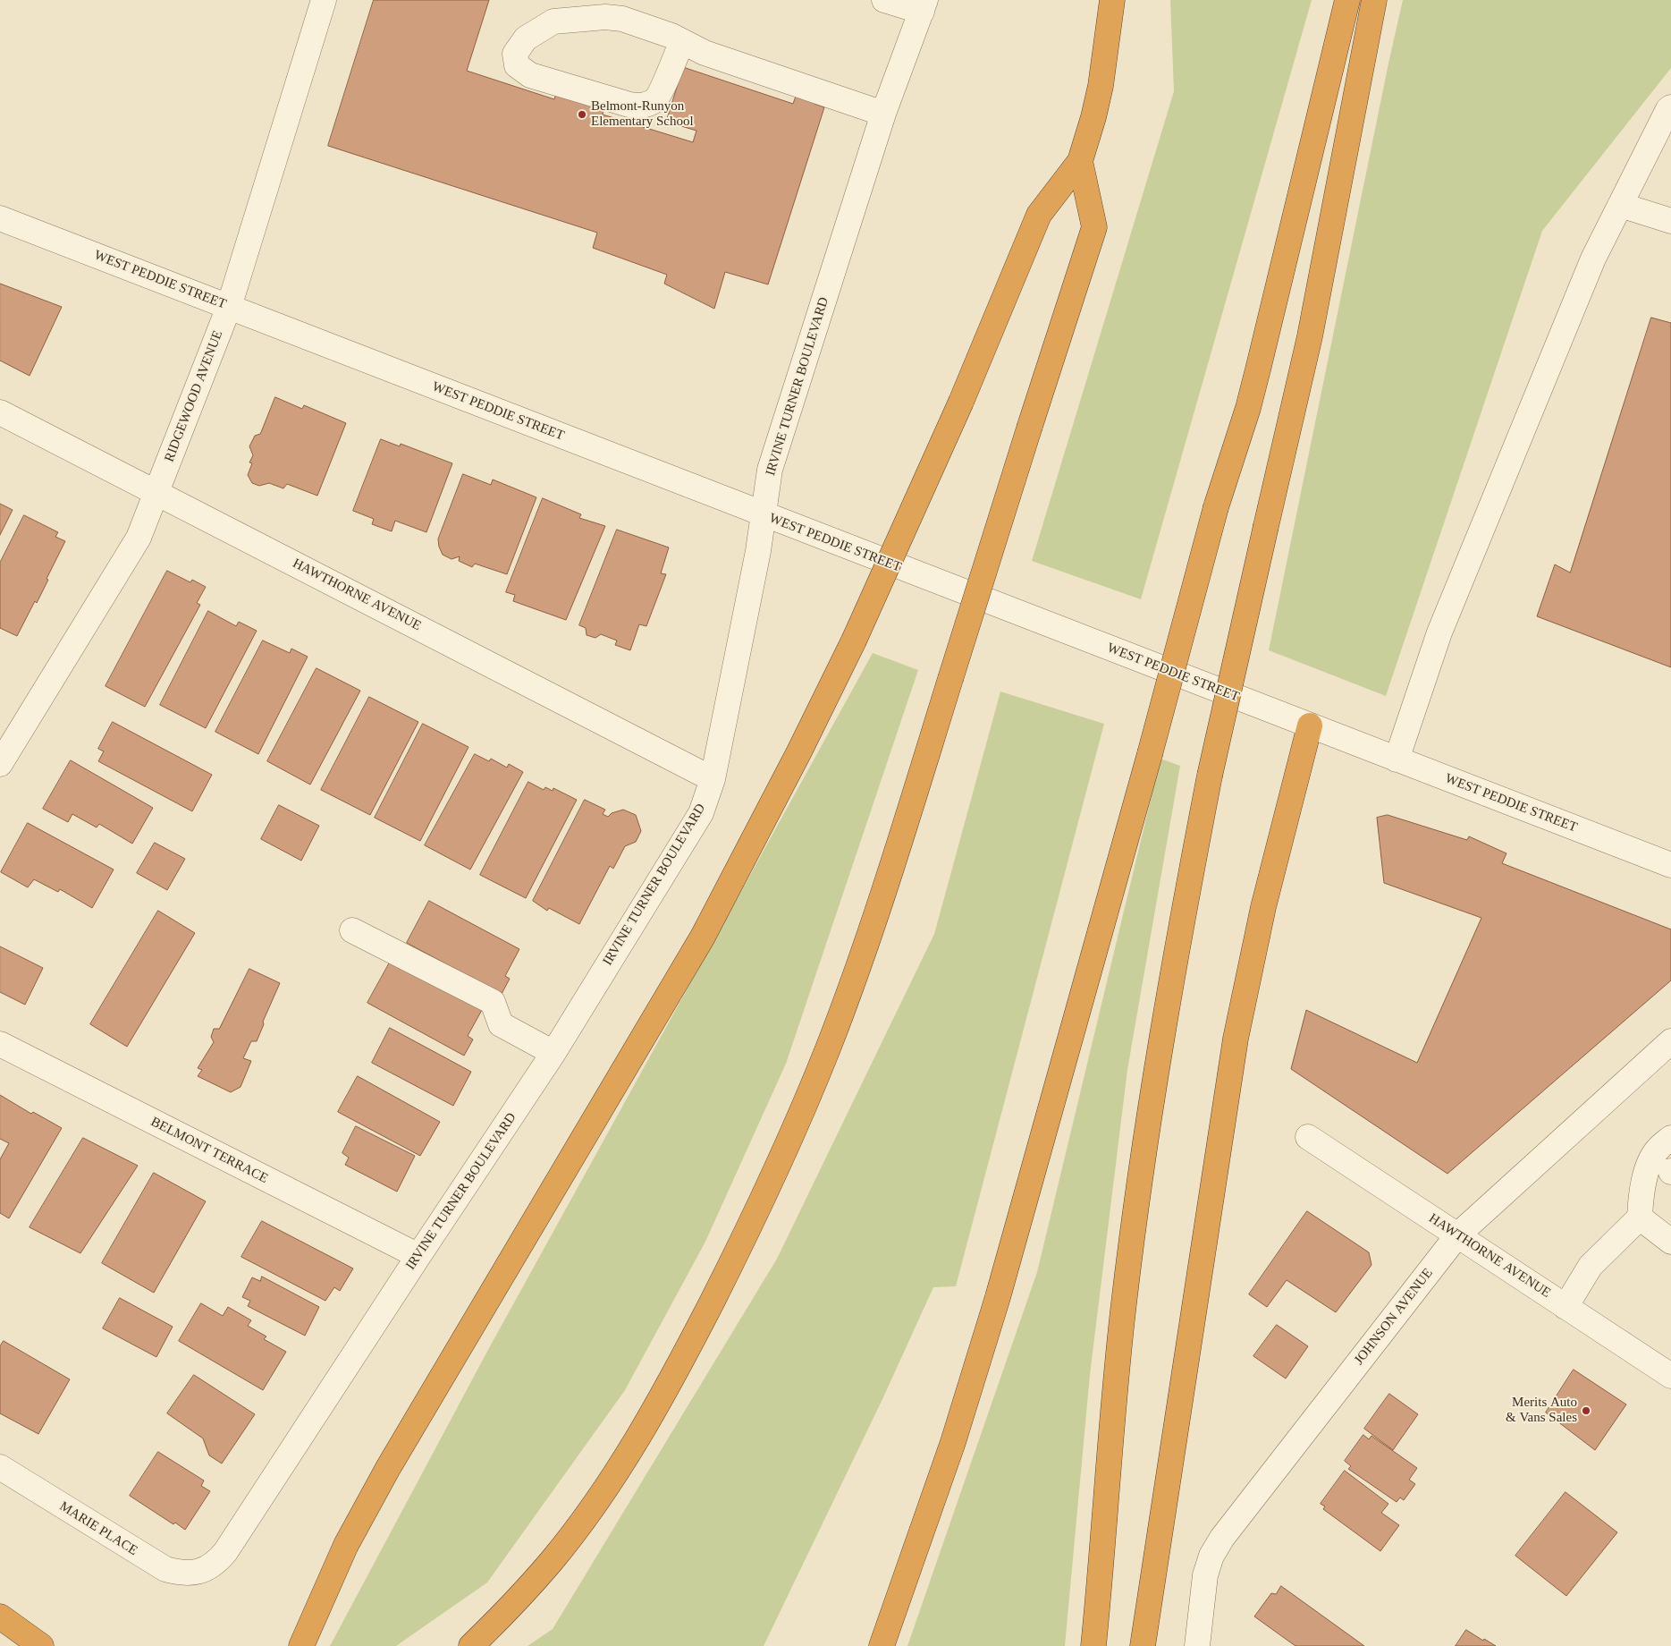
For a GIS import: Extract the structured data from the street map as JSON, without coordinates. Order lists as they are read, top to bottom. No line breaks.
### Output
{"streets":{"street":["WEST PEDDIE STREET","IRVINE TURNER BOULEVARD","RIDGEWOOD AVENUE","HAWTHORNE AVENUE","BELMONT TERRACE","JOHNSON AVENUE","MARIE PLACE"]},"crossings":[["WEST PEDDIE STREET","IRVINE TURNER BOULEVARD"],["WEST PEDDIE STREET","RIDGEWOOD AVENUE"],["IRVINE TURNER BOULEVARD","HAWTHORNE AVENUE"],["IRVINE TURNER BOULEVARD","BELMONT TERRACE"],["IRVINE TURNER BOULEVARD","MARIE PLACE"],["RIDGEWOOD AVENUE","HAWTHORNE AVENUE"],["HAWTHORNE AVENUE","JOHNSON AVENUE"]],"places":["Belmont-Runyon Elementary School","Merits Auto & Vans Sales"]}
